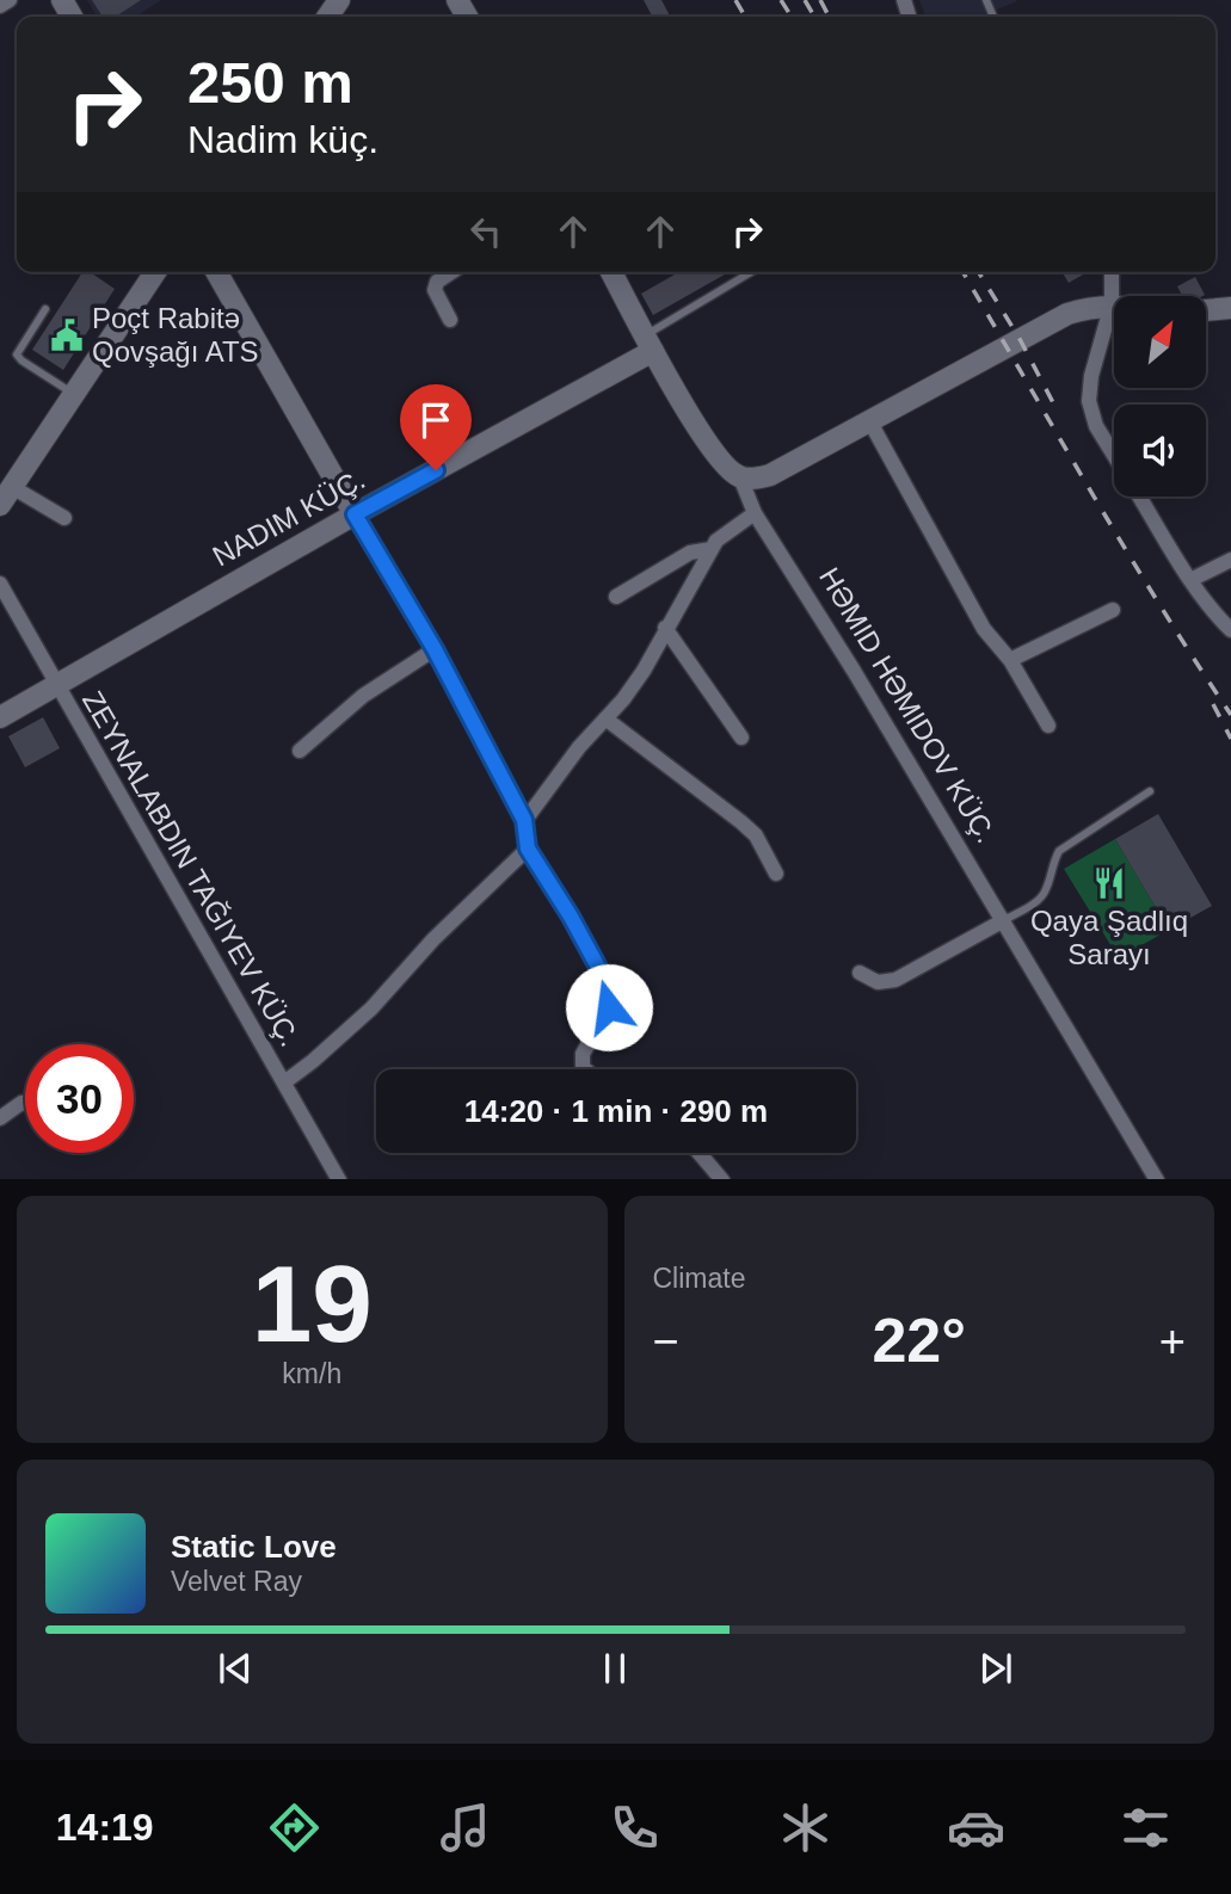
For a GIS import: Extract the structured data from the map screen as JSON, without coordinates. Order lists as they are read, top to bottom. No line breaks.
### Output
{"streets":{"street":["NADIM KÜÇ.","HƏMID HƏMIDOV KÜÇ."]},"crossings":[["NADIM KÜÇ.","HƏMID HƏMIDOV KÜÇ."]],"places":{"public building":["Poçt Rabitə Qovşağı ATS"],"restaurant":["Qaya Şadlıq Sarayı"]},"north":"top right","page":{"turn":["250 m","Nadim küç."],"limit":"30","trip":"14:20 · 1 min · 290 m","tile":[["19","km/h"],"Climate"],"heat":["−","22°","+"],"song":["Static Love","Velvet Ray"],"tabs":"14:19"}}
